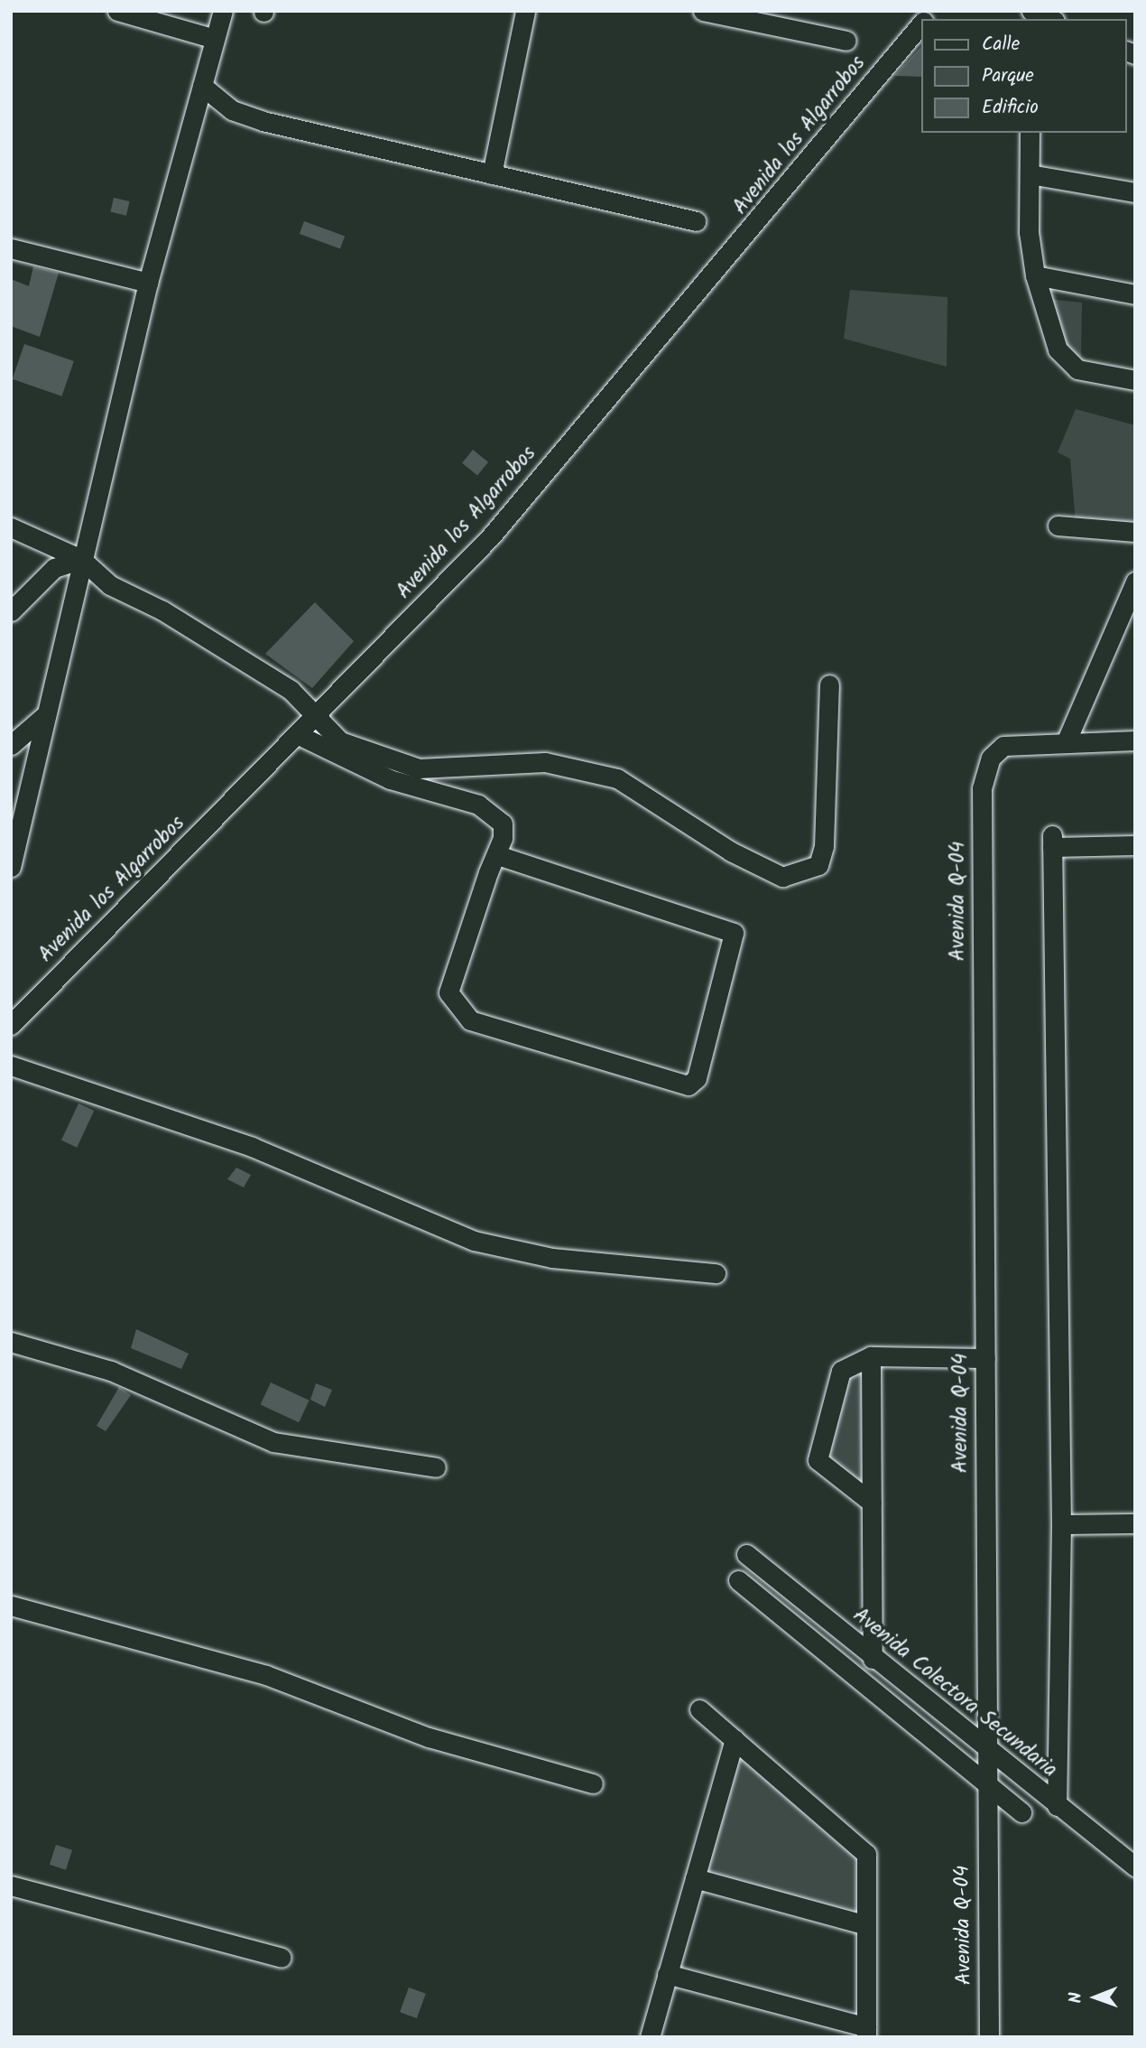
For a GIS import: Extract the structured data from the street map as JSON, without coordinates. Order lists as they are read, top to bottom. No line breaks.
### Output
{"streets":{"street":["Avenida los Algarrobos","Avenida Q-04","Avenida Colectora Secundaria"]},"crossings":[["Avenida Q-04","Avenida Colectora Secundaria"]],"legend":["Calle","Parque","Edificio"],"north":"left"}
